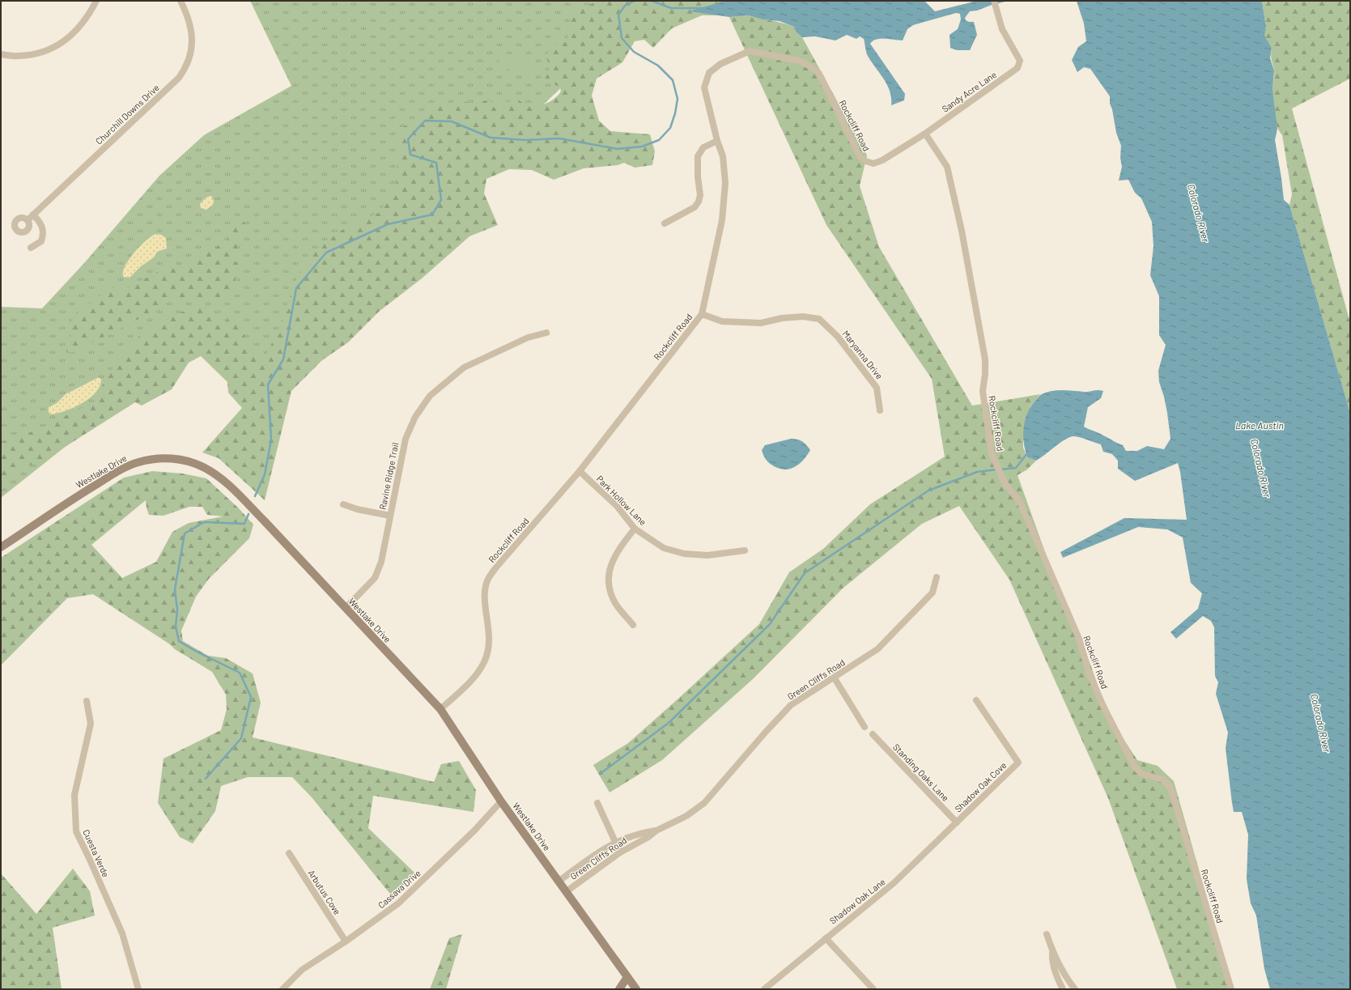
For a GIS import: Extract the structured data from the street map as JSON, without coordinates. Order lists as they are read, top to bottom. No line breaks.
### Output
{"streets":{"street":["Sandy Acre Lane","Churchill Downs Drive","Rockcliff Road","Maryanna Drive","Westlake Drive","Ravine Ridge Trail","Park Hollow Lane","Green Cliffs Road","Standing Oaks Lane","Shadow Oak Cove","Cuesta Verde","Cassava Drive","Arbutus Cove","Shadow Oak Lane"]},"crossings":[["Sandy Acre Lane","Rockcliff Road"],["Rockcliff Road","Maryanna Drive"],["Rockcliff Road","Westlake Drive"],["Rockcliff Road","Park Hollow Lane"],["Westlake Drive","Ravine Ridge Trail"],["Westlake Drive","Green Cliffs Road"],["Westlake Drive","Cassava Drive"],["Standing Oaks Lane","Shadow Oak Cove"],["Standing Oaks Lane","Shadow Oak Lane"],["Shadow Oak Cove","Shadow Oak Lane"],["Cassava Drive","Arbutus Cove"]],"water":["Colorado River","Lake Austin"]}
